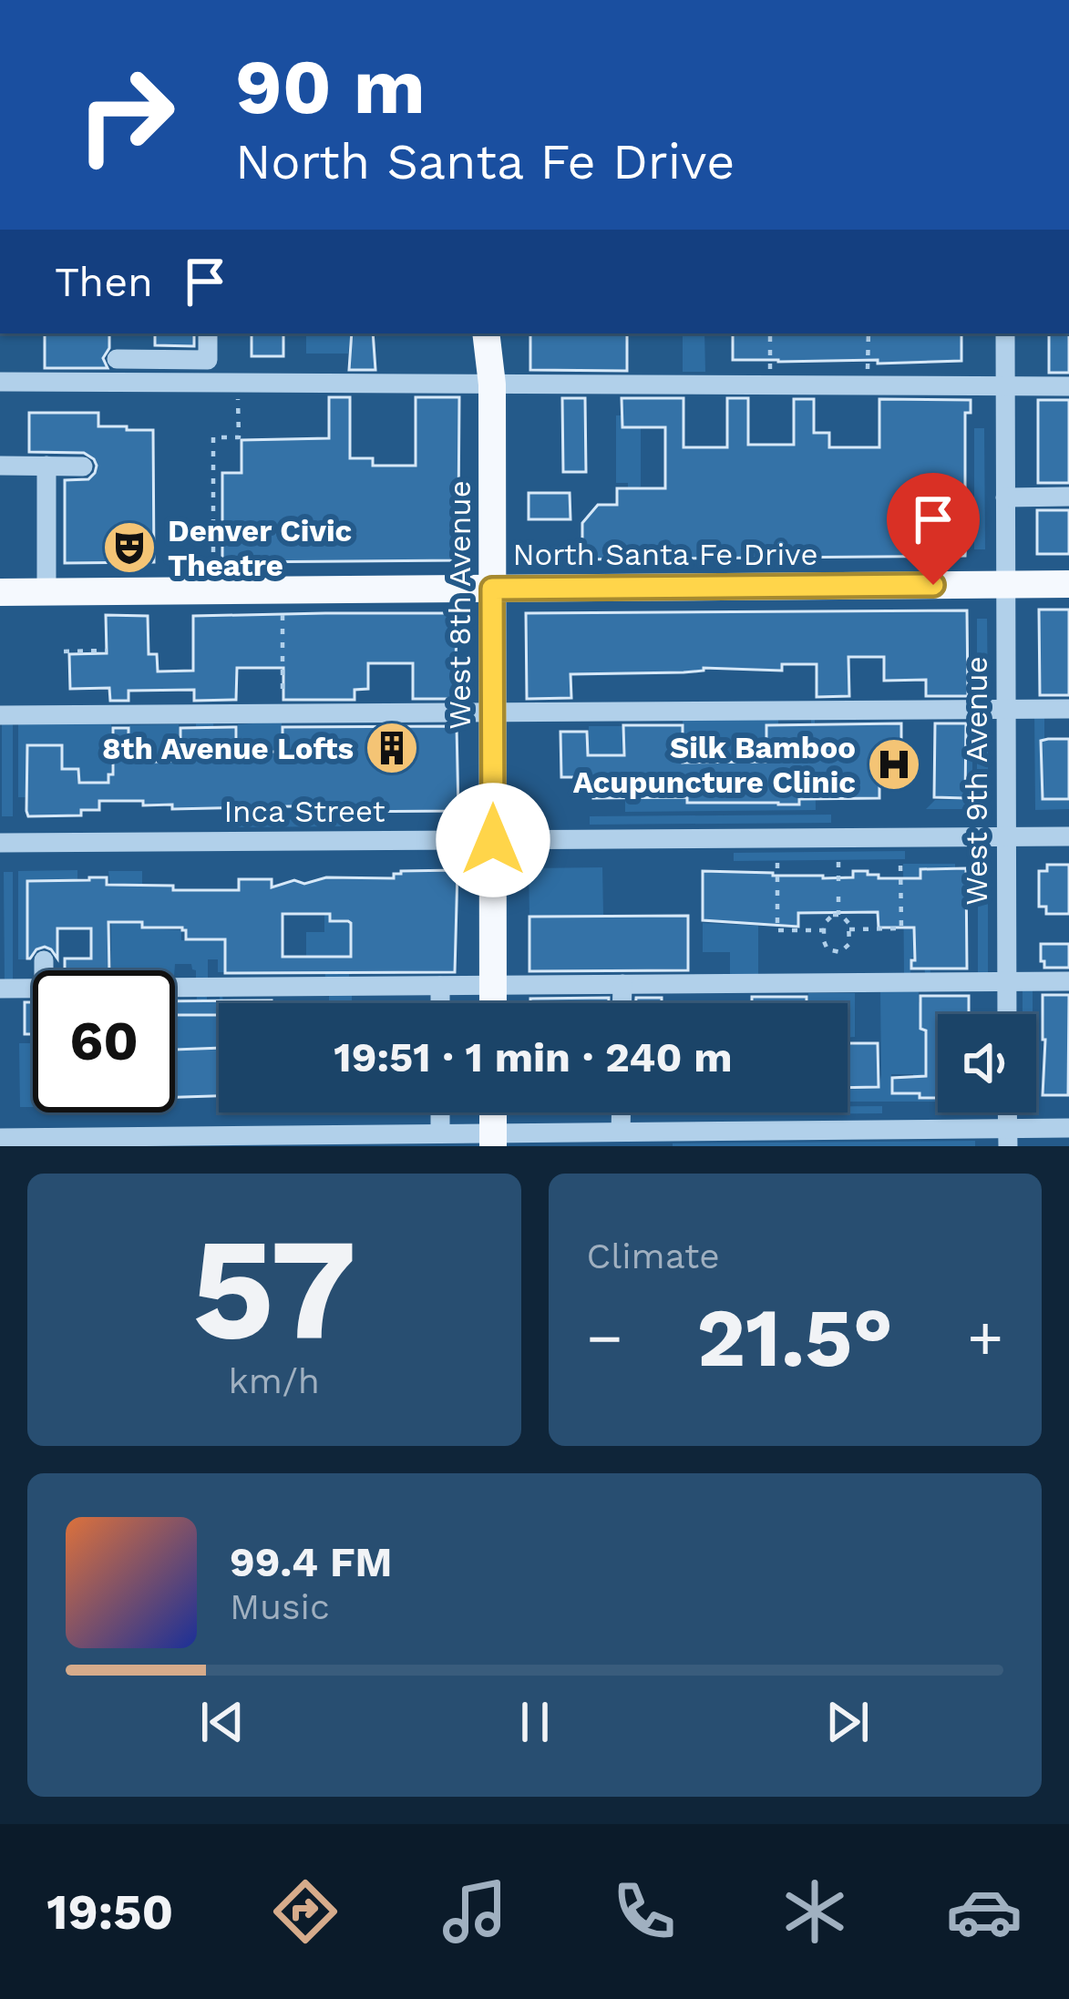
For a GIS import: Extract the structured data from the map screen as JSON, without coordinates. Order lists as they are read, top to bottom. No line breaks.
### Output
{"streets":{"main road":["North Santa Fe Drive","West 8th Avenue"],"street":["West 9th Avenue","Inca Street"]},"crossings":[["North Santa Fe Drive","West 8th Avenue"],["North Santa Fe Drive","West 9th Avenue"],["West 8th Avenue","Inca Street"],["West 9th Avenue","Inca Street"]],"places":{"theatre":["Denver Civic Theatre"],"building":["8th Avenue Lofts"],"hospital":["Silk Bamboo Acupuncture Clinic"]},"page":{"turn":["90 m","North Santa Fe Drive"],"then":"Then","limit":"60","trip":"19:51 · 1 min · 240 m","tile":[["57","km/h"],"Climate"],"heat":["−","21.5°","+"],"song":["99.4 FM","Music"],"tabs":"19:50"}}
